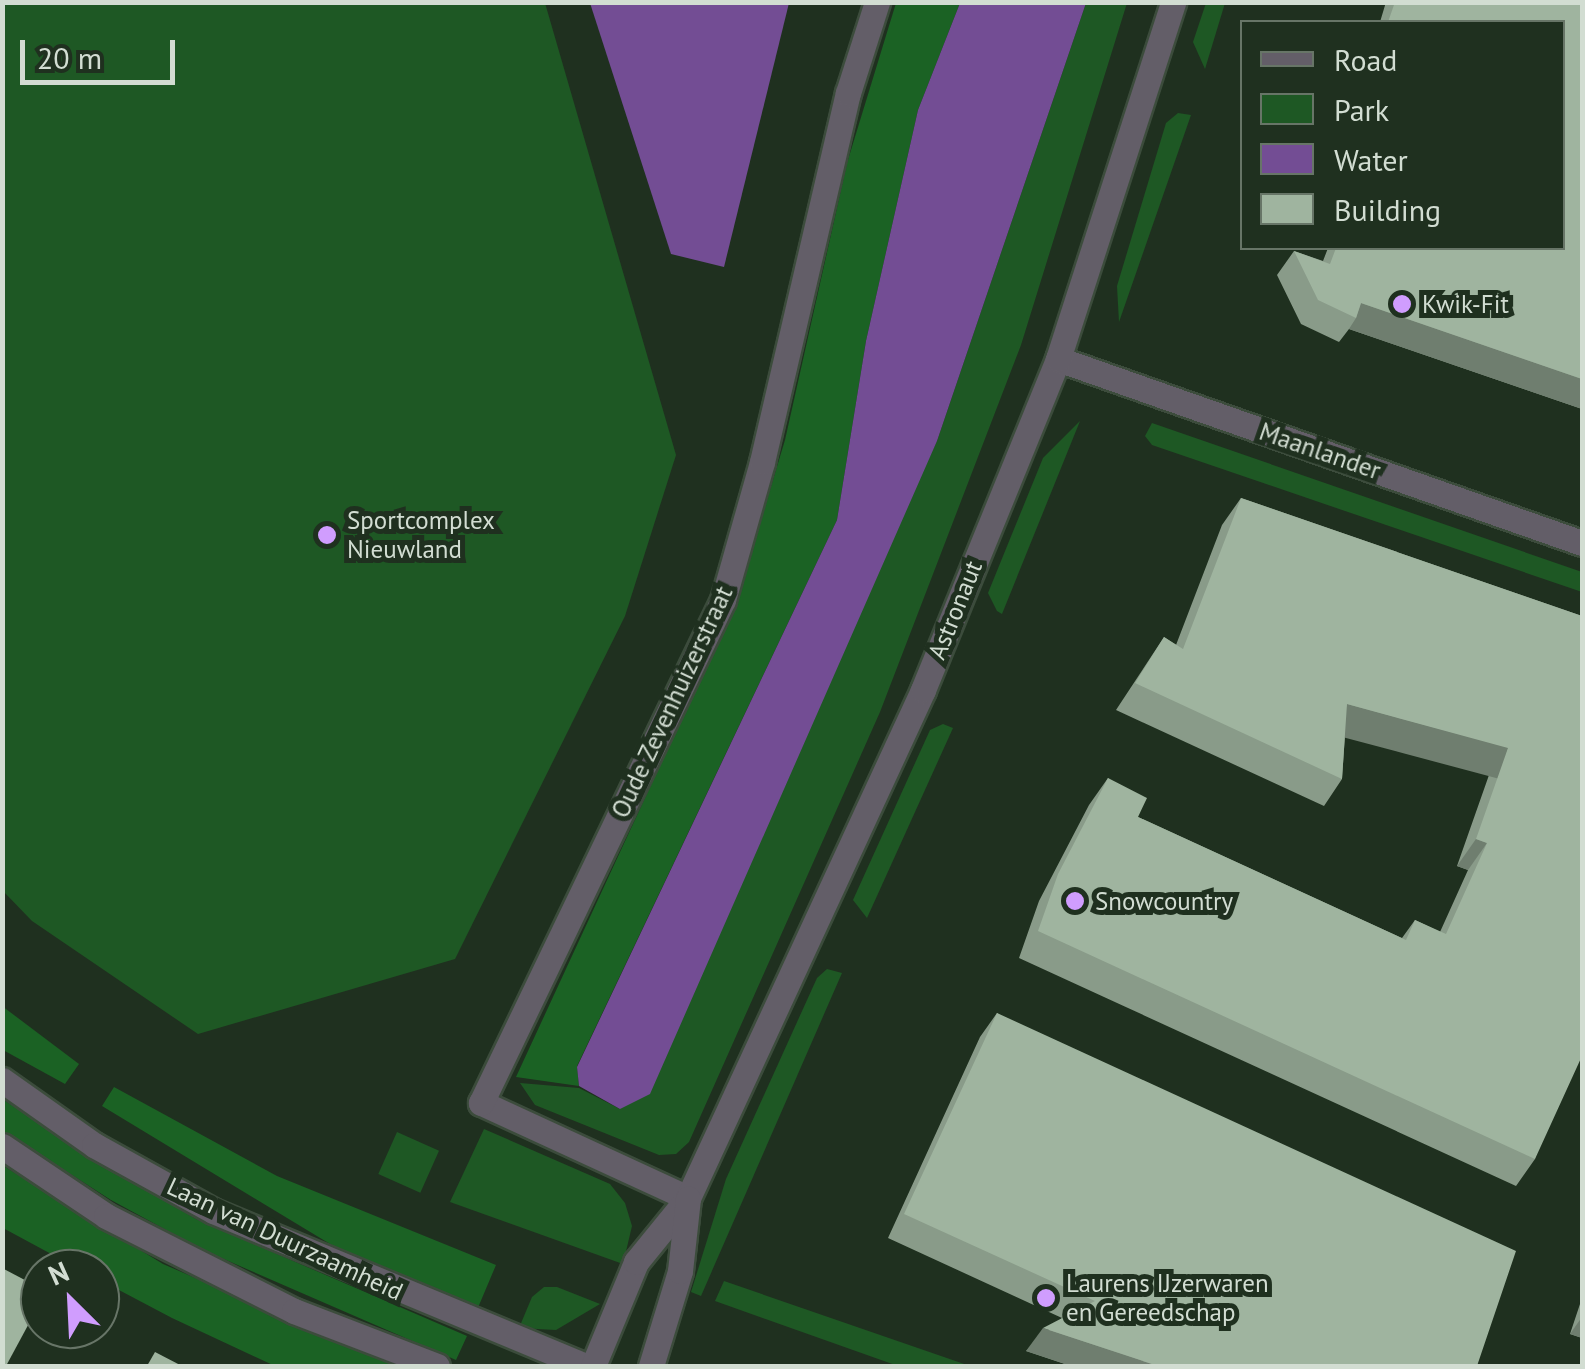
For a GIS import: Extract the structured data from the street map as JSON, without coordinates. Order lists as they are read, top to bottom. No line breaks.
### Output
{"streets":{"street":["Maanlander","Astronaut","Oude Zevenhuizerstraat","Laan van Duurzaamheid"]},"crossings":[["Maanlander","Astronaut"],["Astronaut","Oude Zevenhuizerstraat"]],"places":["Kwik-Fit","Sportcomplex Nieuwland","Snowcountry","Laurens IJzerwaren en Gereedschap"],"legend":["Road","Park","Water","Building"],"scale_bar":"20 m","north":"top left"}
